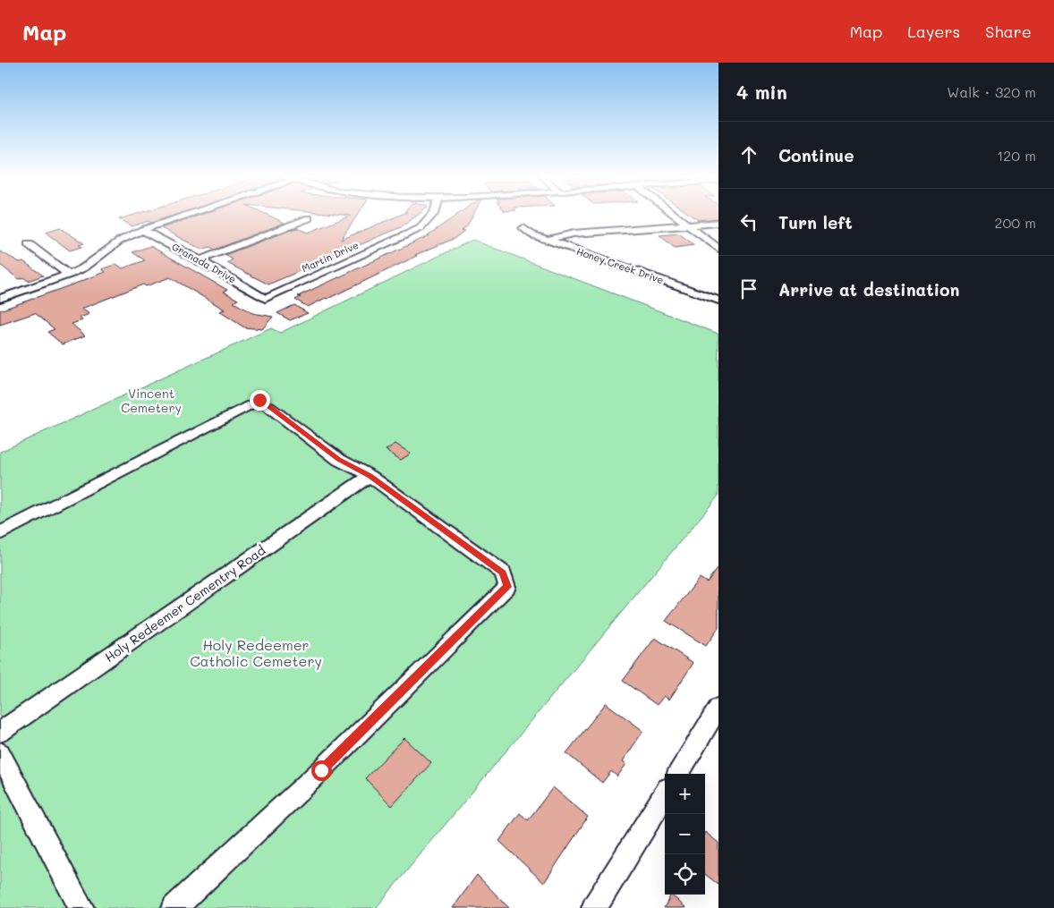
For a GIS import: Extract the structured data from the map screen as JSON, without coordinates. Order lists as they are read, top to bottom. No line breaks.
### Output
{"streets":{"street":["Martin Drive","Granada Drive","Honey Creek Drive","Holy Redeemer Cementry Road"]},"crossings":[["Martin Drive","Granada Drive"]],"parks":["Vincent Cemetery","Holy Redeemer Catholic Cemetery"],"page":{"header":"Map","nav":["Map","Layers","Share"],"heading":["4 min","Walk · 320 m"],"list":[["Continue","120 m"],["Turn left","200 m"],"Arrive at destination"],"map_buttons":["+","−"]}}
